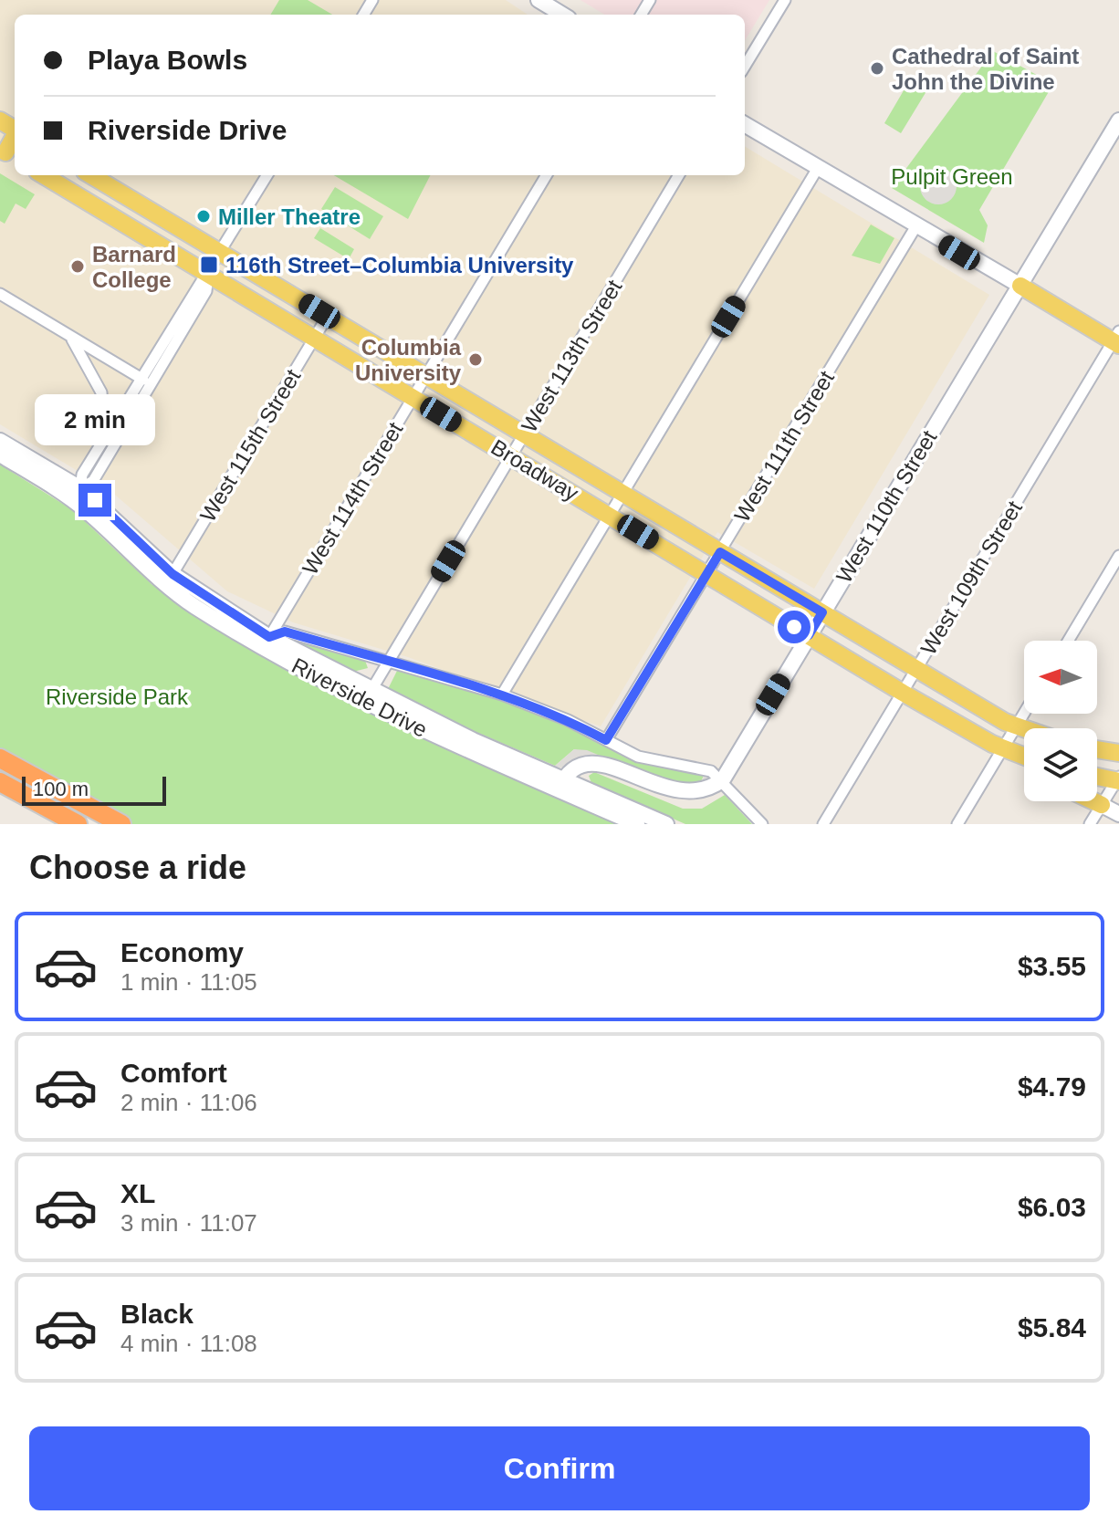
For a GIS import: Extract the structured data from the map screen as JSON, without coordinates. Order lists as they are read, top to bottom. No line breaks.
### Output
{"streets":{"main road":["Broadway","West 110th Street","Riverside Drive"],"street":["West 113th Street","West 115th Street","West 111th Street","West 114th Street","West 109th Street"]},"crossings":[["West 113th Street","Broadway"],["West 113th Street","Riverside Drive"],["West 115th Street","Broadway"],["West 115th Street","Riverside Drive"],["West 111th Street","Broadway"],["West 111th Street","Riverside Drive"],["Broadway","West 114th Street"],["Broadway","West 110th Street"],["Broadway","West 109th Street"],["West 114th Street","Riverside Drive"],["West 110th Street","Riverside Drive"]],"parks":["Pulpit Green","Riverside Park"],"places":{"other":["Cathedral of Saint John the Divine","Miller Theatre","Barnard College","Columbia University"],"transit":["116th Street–Columbia University"]},"scale_bar":"100 m","north":"left","page":{"banner":["Playa Bowls","Riverside Drive"],"bubble":"2 min","scale":"100 m","heading":"Choose a ride","list":[{"name":"Economy","note":"1 min · 11:05","value":"$3.55"},{"name":"Comfort","note":"2 min · 11:06","value":"$4.79"},{"name":"XL","note":"3 min · 11:07","value":"$6.03"},{"name":"Black","note":"4 min · 11:08","value":"$5.84"}],"buttons":"Confirm"}}
